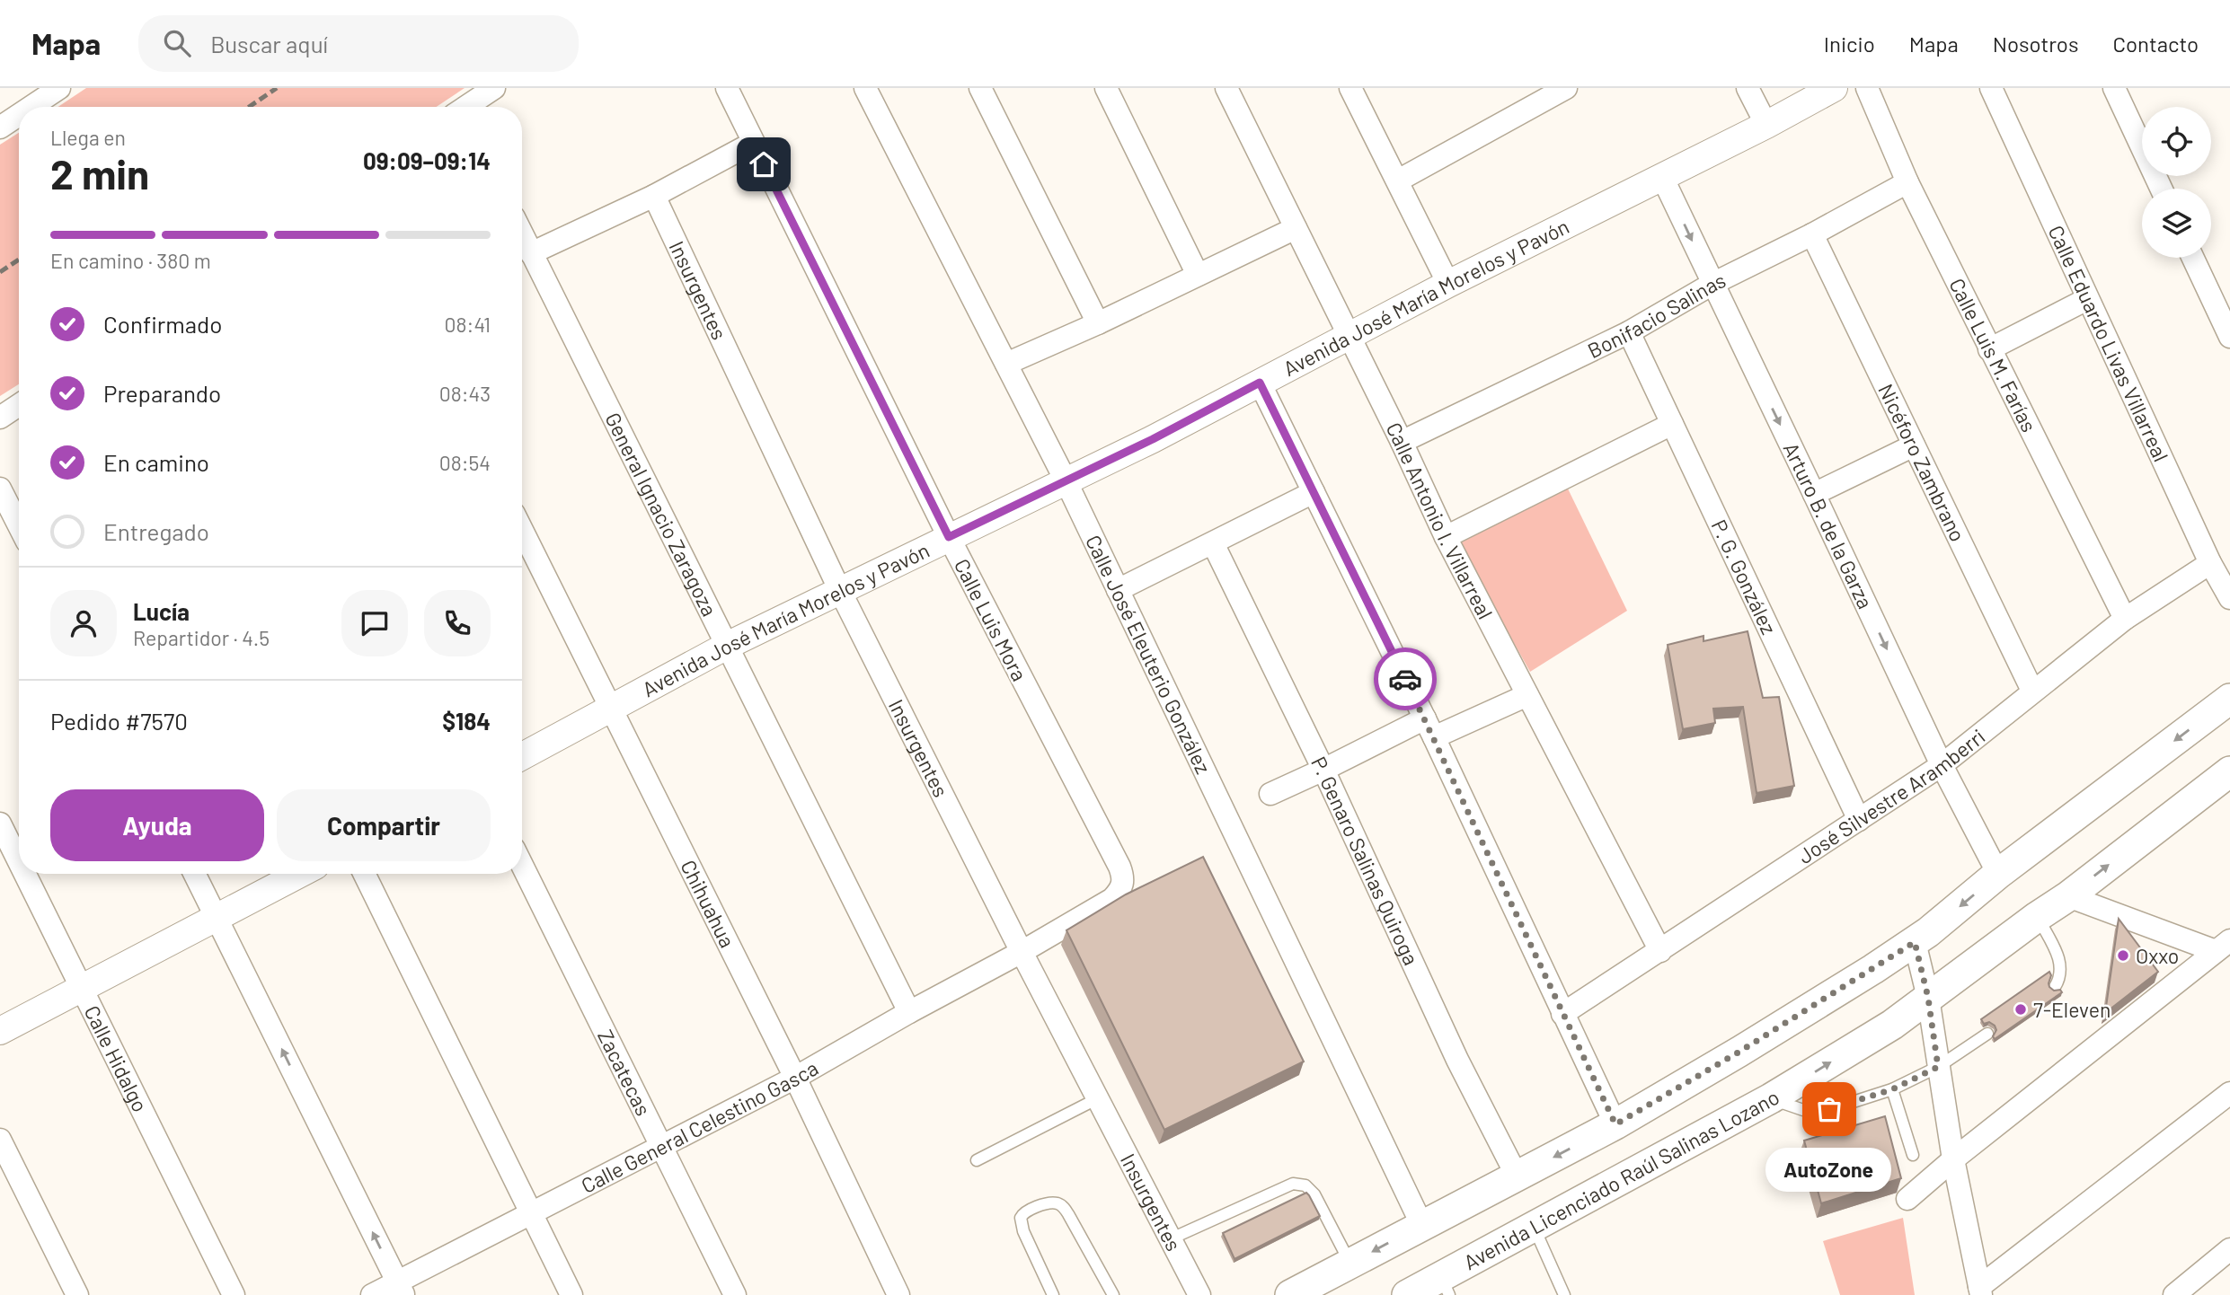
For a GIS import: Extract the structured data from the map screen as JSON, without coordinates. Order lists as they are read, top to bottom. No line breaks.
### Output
{"streets":{"main road":["Avenida Licenciado Raúl Salinas Lozano"],"street":["Insurgentes","Avenida José María Morelos y Pavón","Bonifacio Salinas","Calle Eduardo Livas Villarreal","Calle Luis M. Farías","Nicéforo Zambrano","General Ignacio Zaragoza","Calle Antonio I. Villarreal","Arturo B. de la Garza","P. G. González","Calle Luis Mora","Calle José Eleuterio González","José Silvestre Aramberri","P. Genaro Salinas Quiroga","Chihuahua","Calle Hidalgo","Zacatecas","Calle General Celestino Gasca"]},"crossings":[["Insurgentes","Avenida José María Morelos y Pavón"],["Insurgentes","Calle General Celestino Gasca"],["Avenida José María Morelos y Pavón","General Ignacio Zaragoza"],["Avenida José María Morelos y Pavón","Calle Antonio I. Villarreal"],["Avenida José María Morelos y Pavón","Arturo B. de la Garza"],["Avenida José María Morelos y Pavón","Calle Luis Mora"],["Avenida José María Morelos y Pavón","Calle José Eleuterio González"],["Avenida José María Morelos y Pavón","Chihuahua"],["Bonifacio Salinas","Calle Luis M. Farías"],["Bonifacio Salinas","Nicéforo Zambrano"],["Bonifacio Salinas","Calle Antonio I. Villarreal"],["Bonifacio Salinas","Arturo B. de la Garza"],["Bonifacio Salinas","P. G. González"],["Calle Eduardo Livas Villarreal","José Silvestre Aramberri"],["Calle Luis M. Farías","José Silvestre Aramberri"],["Nicéforo Zambrano","José Silvestre Aramberri"],["General Ignacio Zaragoza","Calle General Celestino Gasca"],["Calle Antonio I. Villarreal","José Silvestre Aramberri"],["Arturo B. de la Garza","José Silvestre Aramberri"],["P. G. González","José Silvestre Aramberri"],["Calle Luis Mora","Calle General Celestino Gasca"],["Chihuahua","Calle General Celestino Gasca"],["Zacatecas","Calle General Celestino Gasca"]],"one_way":["Arturo B. de la Garza"],"places":["Oxxo","7-Eleven","AutoZone"],"page":{"header":"Mapa","search":"Buscar aquí","nav":["Inicio","Mapa","Nosotros","Contacto"],"heading":["2 min","Llega en","09:09–09:14"],"panel":["Lucía","Repartidor · 4.5","Pedido #7570","$184"],"bar":"En camino · 380 m","list":[["Confirmado","08:41"],["Preparando","08:43"],["En camino","08:54"],"Entregado"],"buttons":["Ayuda","Compartir"],"bubble":"AutoZone"}}
